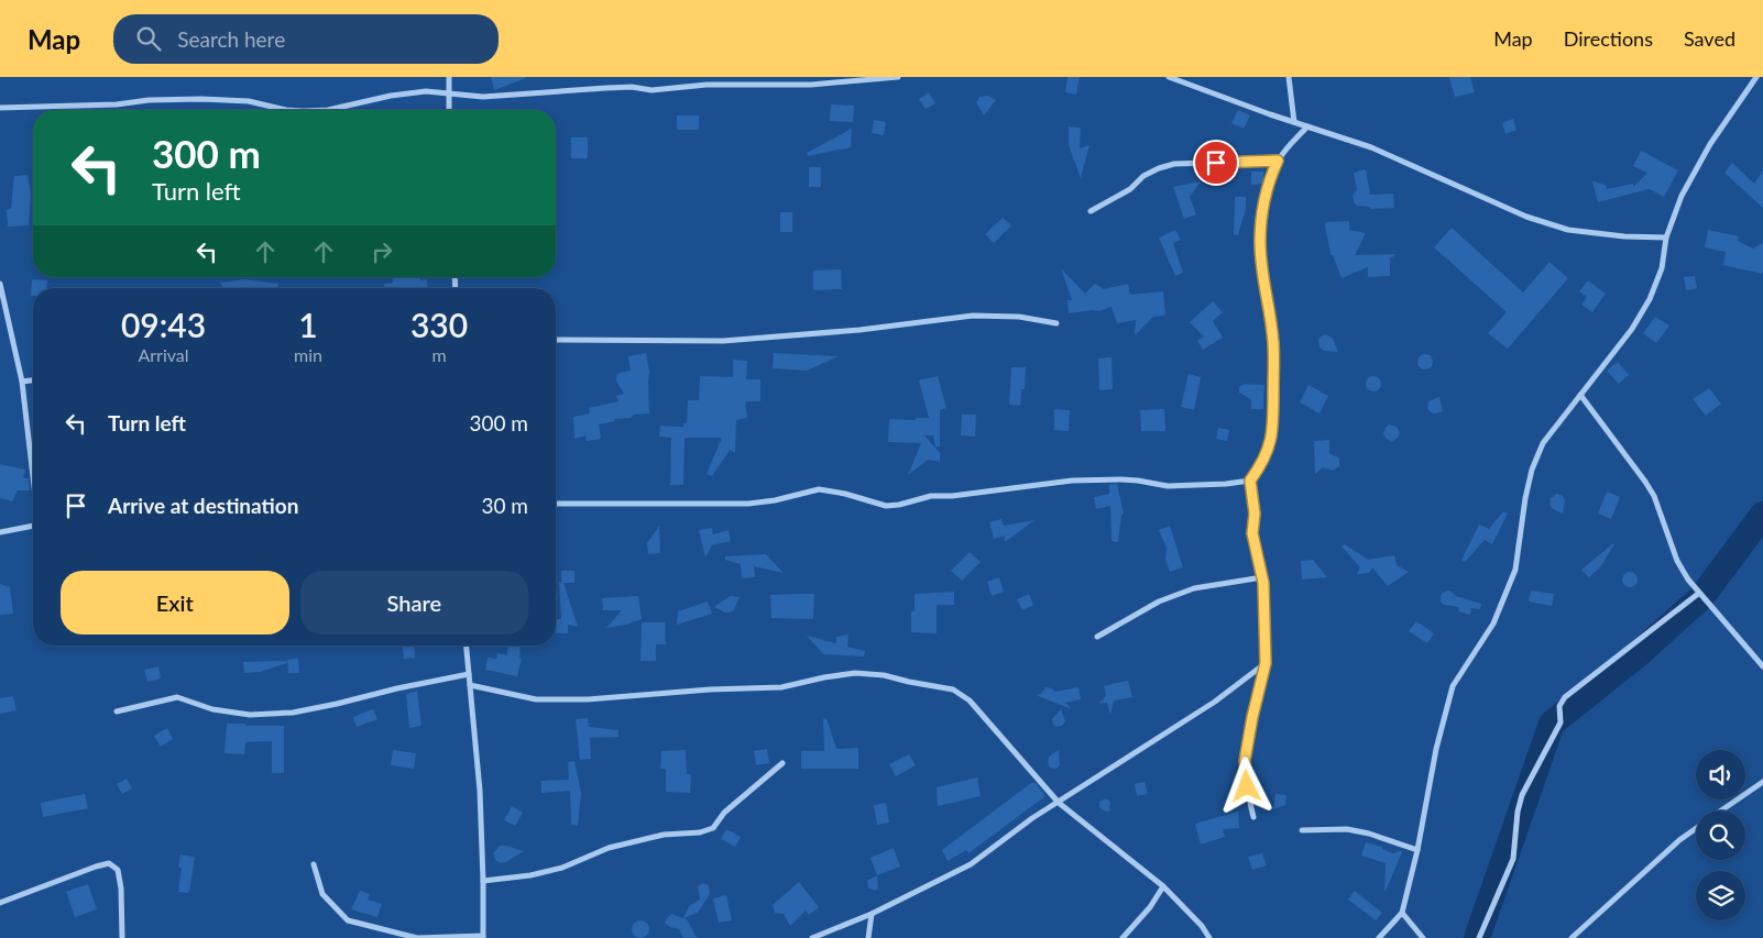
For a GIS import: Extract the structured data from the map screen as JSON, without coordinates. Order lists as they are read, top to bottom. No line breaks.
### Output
{"page":{"header":"Map","search":"Search here","nav":["Map","Directions","Saved"],"turn":["300 m","Turn left"],"eta":["09:43","Arrival","1","min","330","m"],"list":[{"name":"Turn left","value":"300 m"},{"name":"Arrive at destination","value":"30 m"}],"buttons":["Exit","Share"]}}
